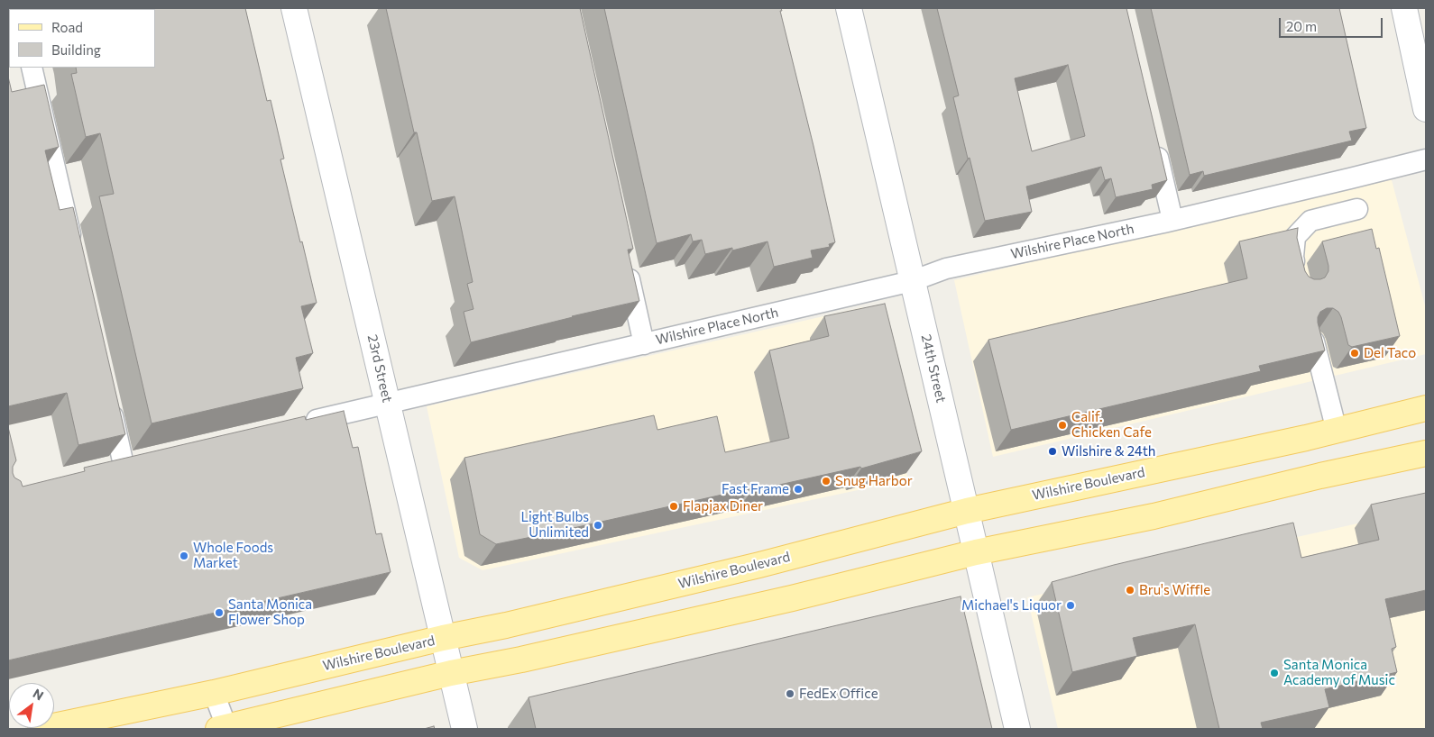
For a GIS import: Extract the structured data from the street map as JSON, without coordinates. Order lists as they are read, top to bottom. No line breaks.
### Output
{"streets":{"main road":["Wilshire Boulevard"],"street":["23rd Street","24th Street"],"lane":["Wilshire Place North"]},"crossings":[["Wilshire Place North","23rd Street"],["Wilshire Place North","24th Street"],["23rd Street","Wilshire Boulevard"],["24th Street","Wilshire Boulevard"]],"places":["Del Taco","Calif. Chicken Cafe","Wilshire & 24th","Snug Harbor","Fast Frame","Flapjax Diner","Light Bulbs Unlimited","Whole Foods Market","Bru's Wiffle","Michael's Liquor","Santa Monica Flower Shop","Santa Monica Academy of Music","FedEx Office"],"legend":["Road","Building"],"scale_bar":"20 m","north":"top right"}
